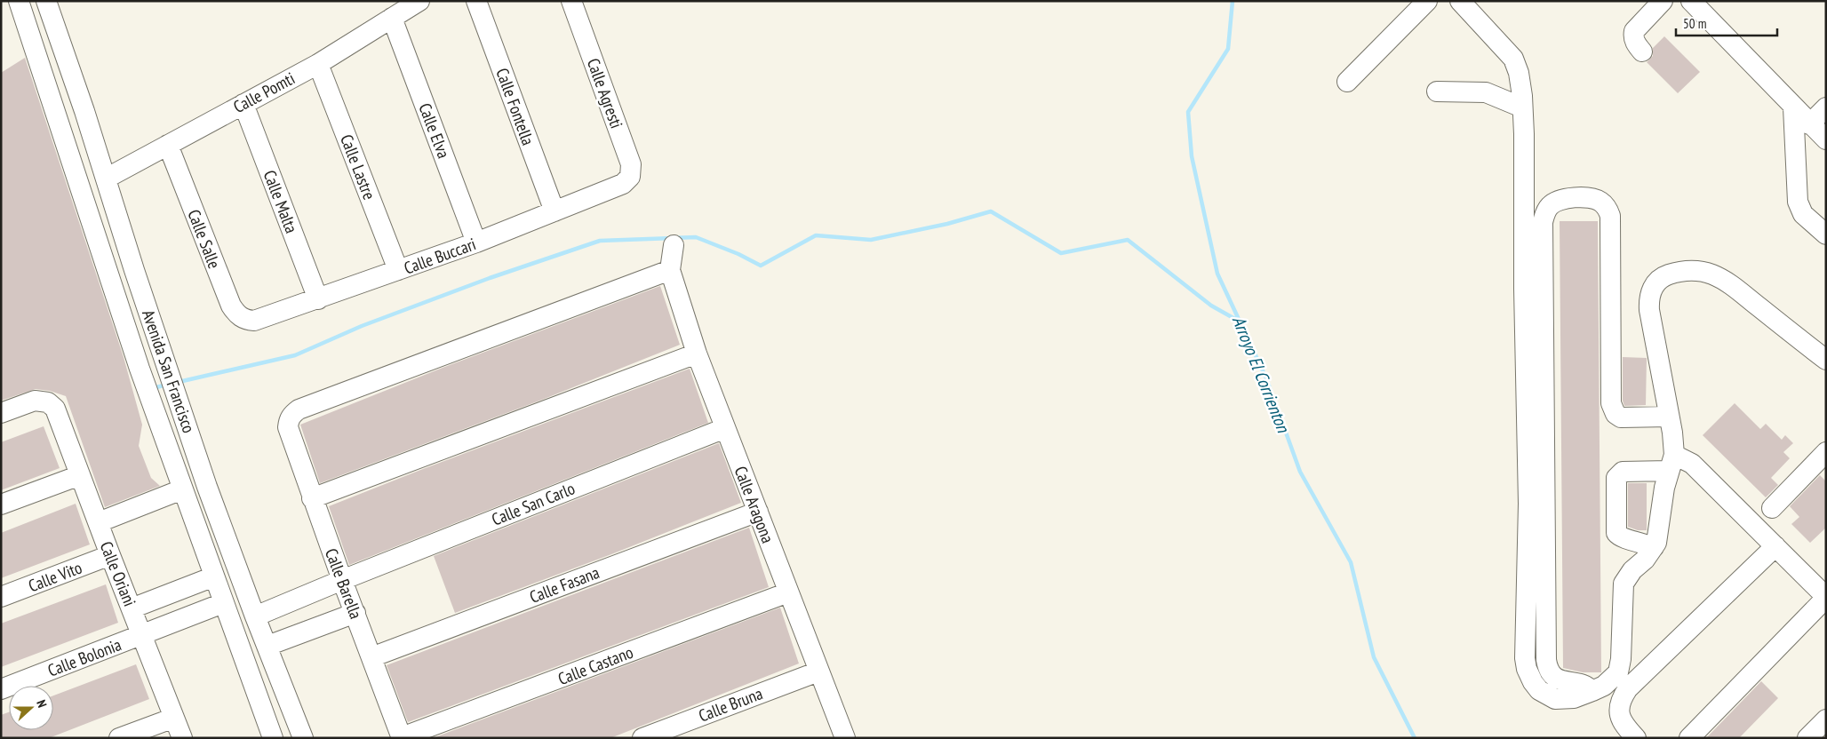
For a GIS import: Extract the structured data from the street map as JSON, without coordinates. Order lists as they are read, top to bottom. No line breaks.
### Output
{"streets":{"street":["Calle Pomti","Calle Agresti","Calle Fontella","Calle Elva","Calle Lastre","Calle Malta","Calle Salle","Calle Buccari","Avenida San Francisco","Calle San Carlo","Calle Aragona","Calle Oriani","Calle Vito","Calle Barella","Calle Fasana","Calle Bolonia","Calle Castano","Calle Bruna"]},"crossings":[["Calle Pomti","Calle Elva"],["Calle Pomti","Calle Lastre"],["Calle Pomti","Calle Malta"],["Calle Pomti","Calle Salle"],["Calle Pomti","Avenida San Francisco"],["Calle Agresti","Calle Buccari"],["Calle Fontella","Calle Buccari"],["Calle Elva","Calle Buccari"],["Calle Lastre","Calle Buccari"],["Calle Malta","Calle Buccari"],["Calle Salle","Calle Buccari"],["Avenida San Francisco","Calle San Carlo"],["Avenida San Francisco","Calle Bolonia"],["Calle San Carlo","Calle Aragona"],["Calle San Carlo","Calle Barella"],["Calle Aragona","Calle Barella"],["Calle Aragona","Calle Fasana"],["Calle Aragona","Calle Castano"],["Calle Aragona","Calle Bruna"],["Calle Oriani","Calle Vito"],["Calle Oriani","Calle Bolonia"],["Calle Barella","Calle Fasana"],["Calle Barella","Calle Castano"]],"water":["Arroyo El Corrienton"],"scale_bar":"50 m","north":"right"}
